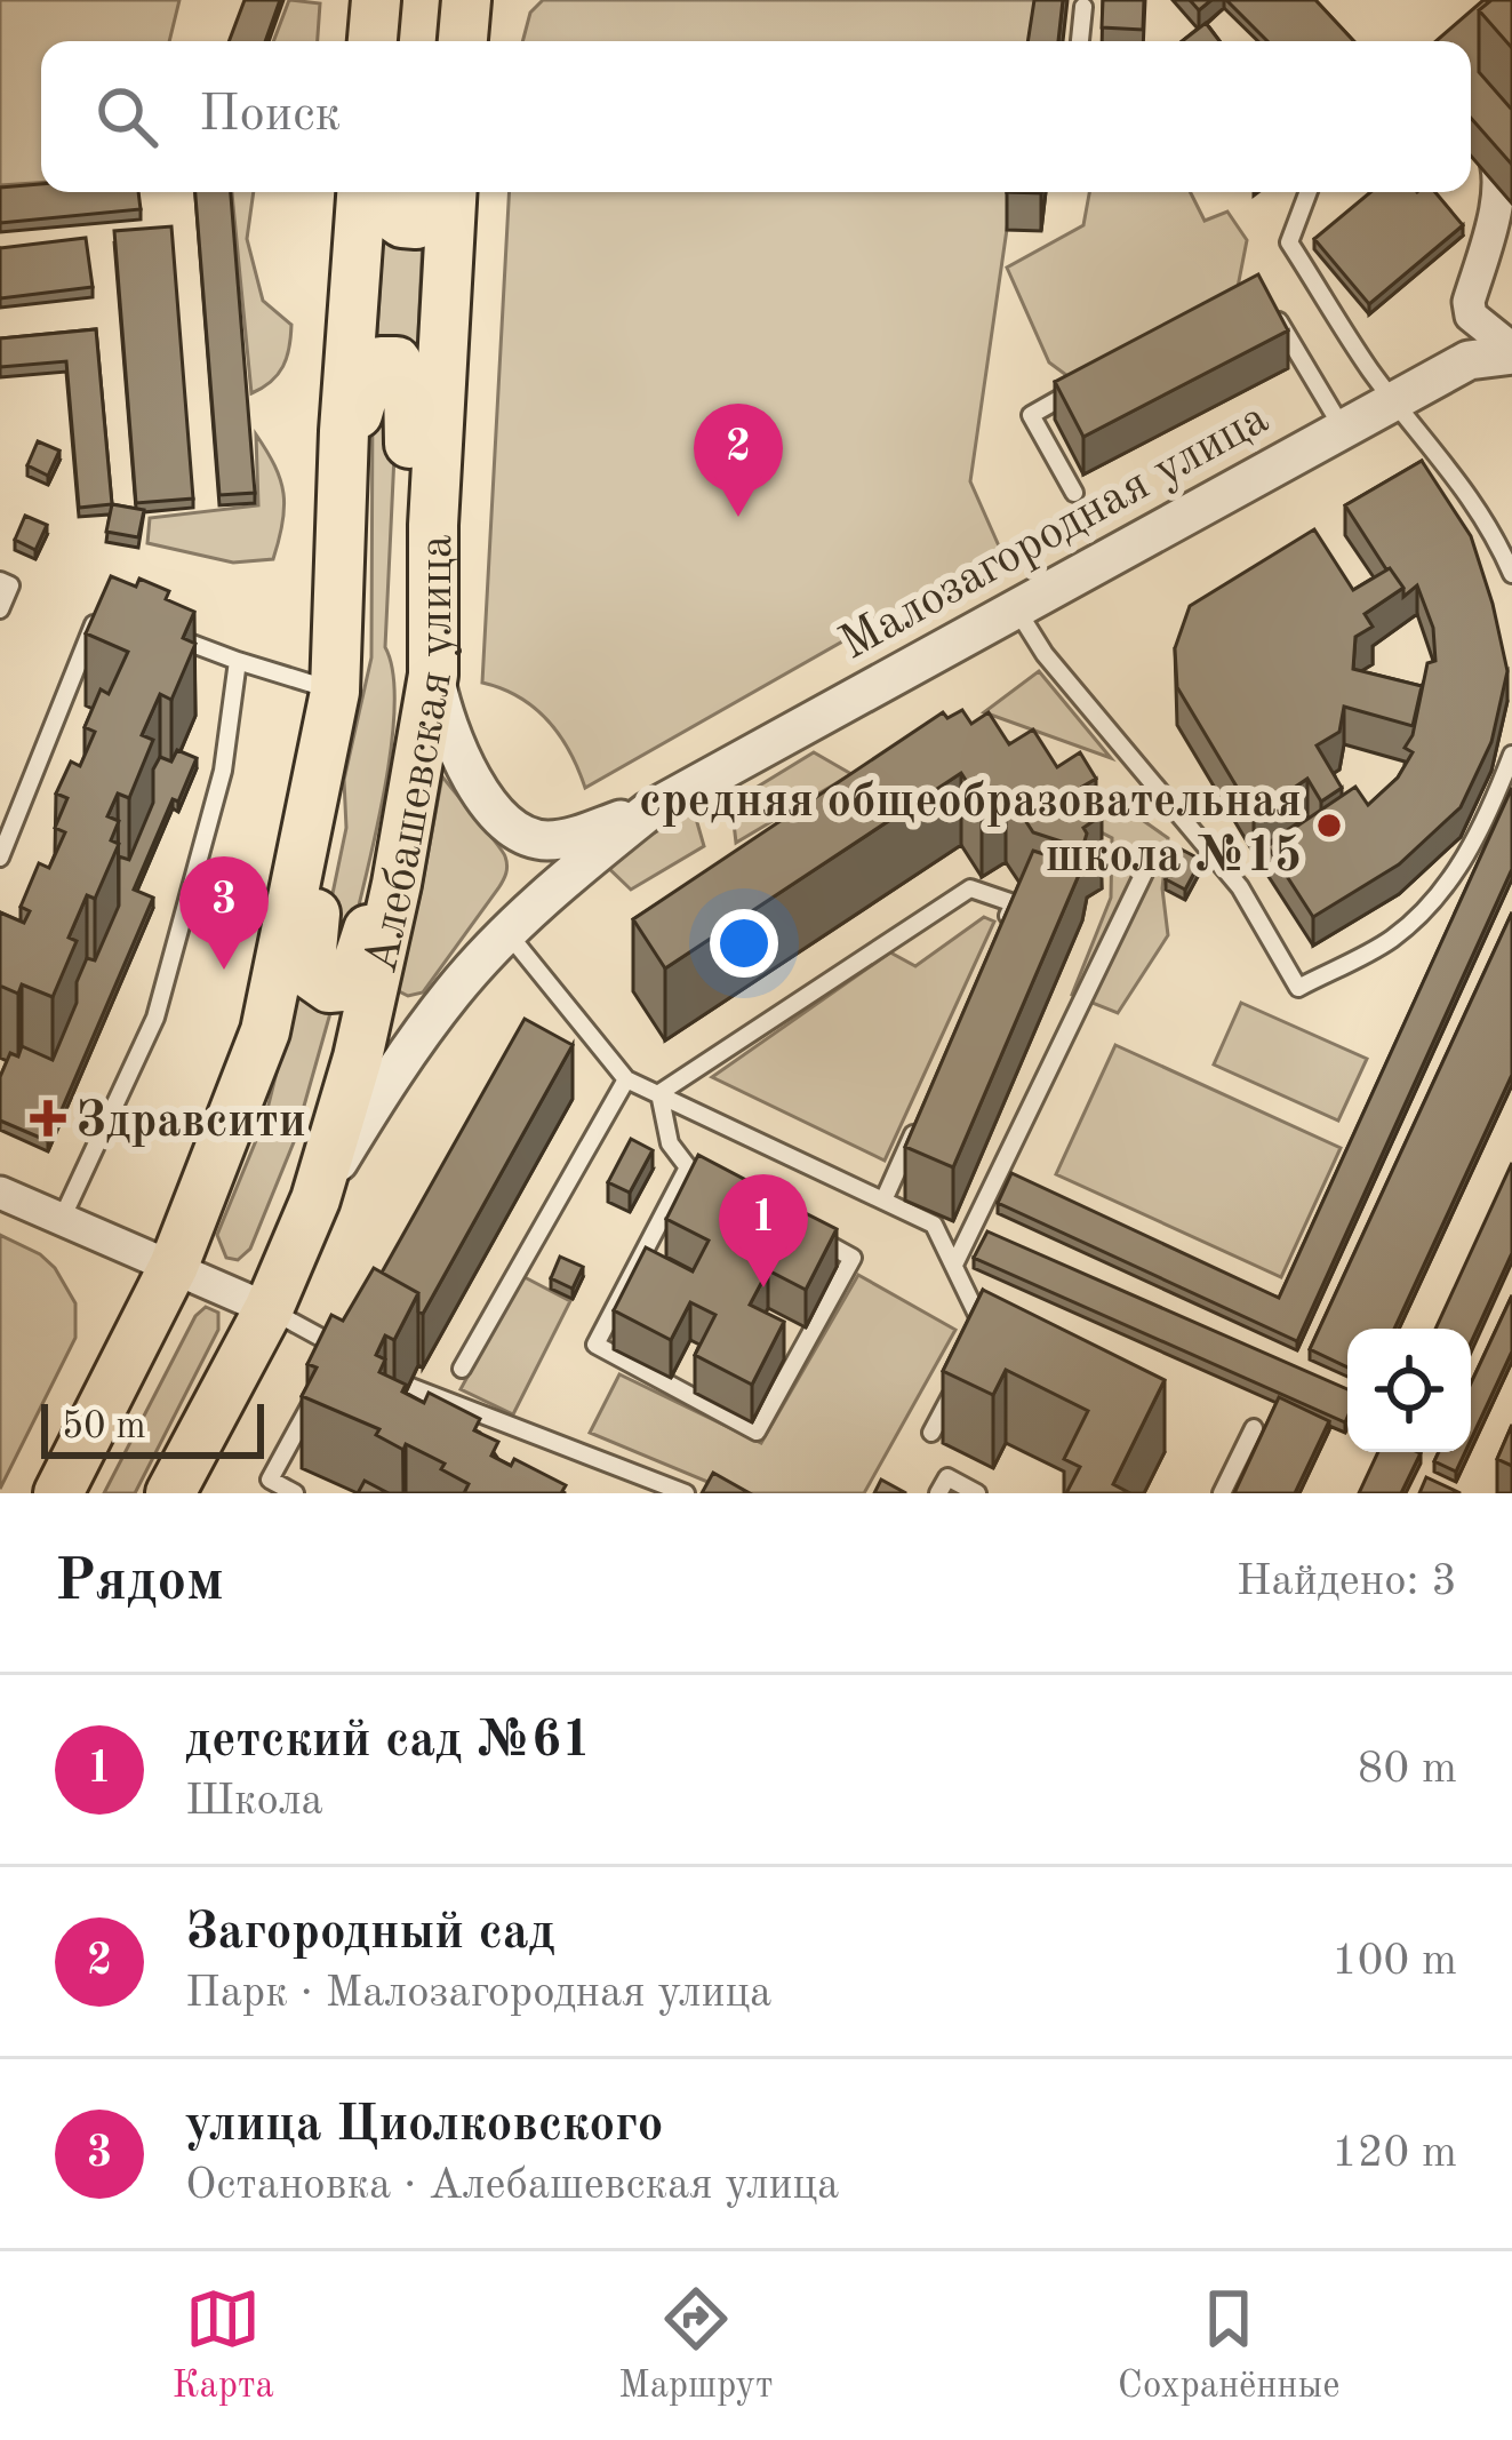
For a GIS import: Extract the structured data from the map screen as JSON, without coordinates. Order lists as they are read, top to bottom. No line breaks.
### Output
{"streets":{"main road":["Алебашевская улица"],"street":["Малозагородная улица"]},"crossings":[["Малозагородная улица","Алебашевская улица"]],"places":{"other":["средняя общеобразовательная школа №15"],"health":["Здравсити"]},"scale_bar":"50 m","page":{"search":"Поиск","pins":["2","3","1"],"scale":"50 m","heading":["Рядом","Найдено: 3"],"list":[{"mark":"1","name":"детский сад №61","note":"Школа","value":"80 m"},{"mark":"2","name":"Загородный сад","note":"Парк · Малозагородная улица","value":"100 m"},{"mark":"3","name":"улица Циолковского","note":"Остановка · Алебашевская улица","value":"120 m"}],"nav":["Карта","Маршрут","Сохранённые"]}}
